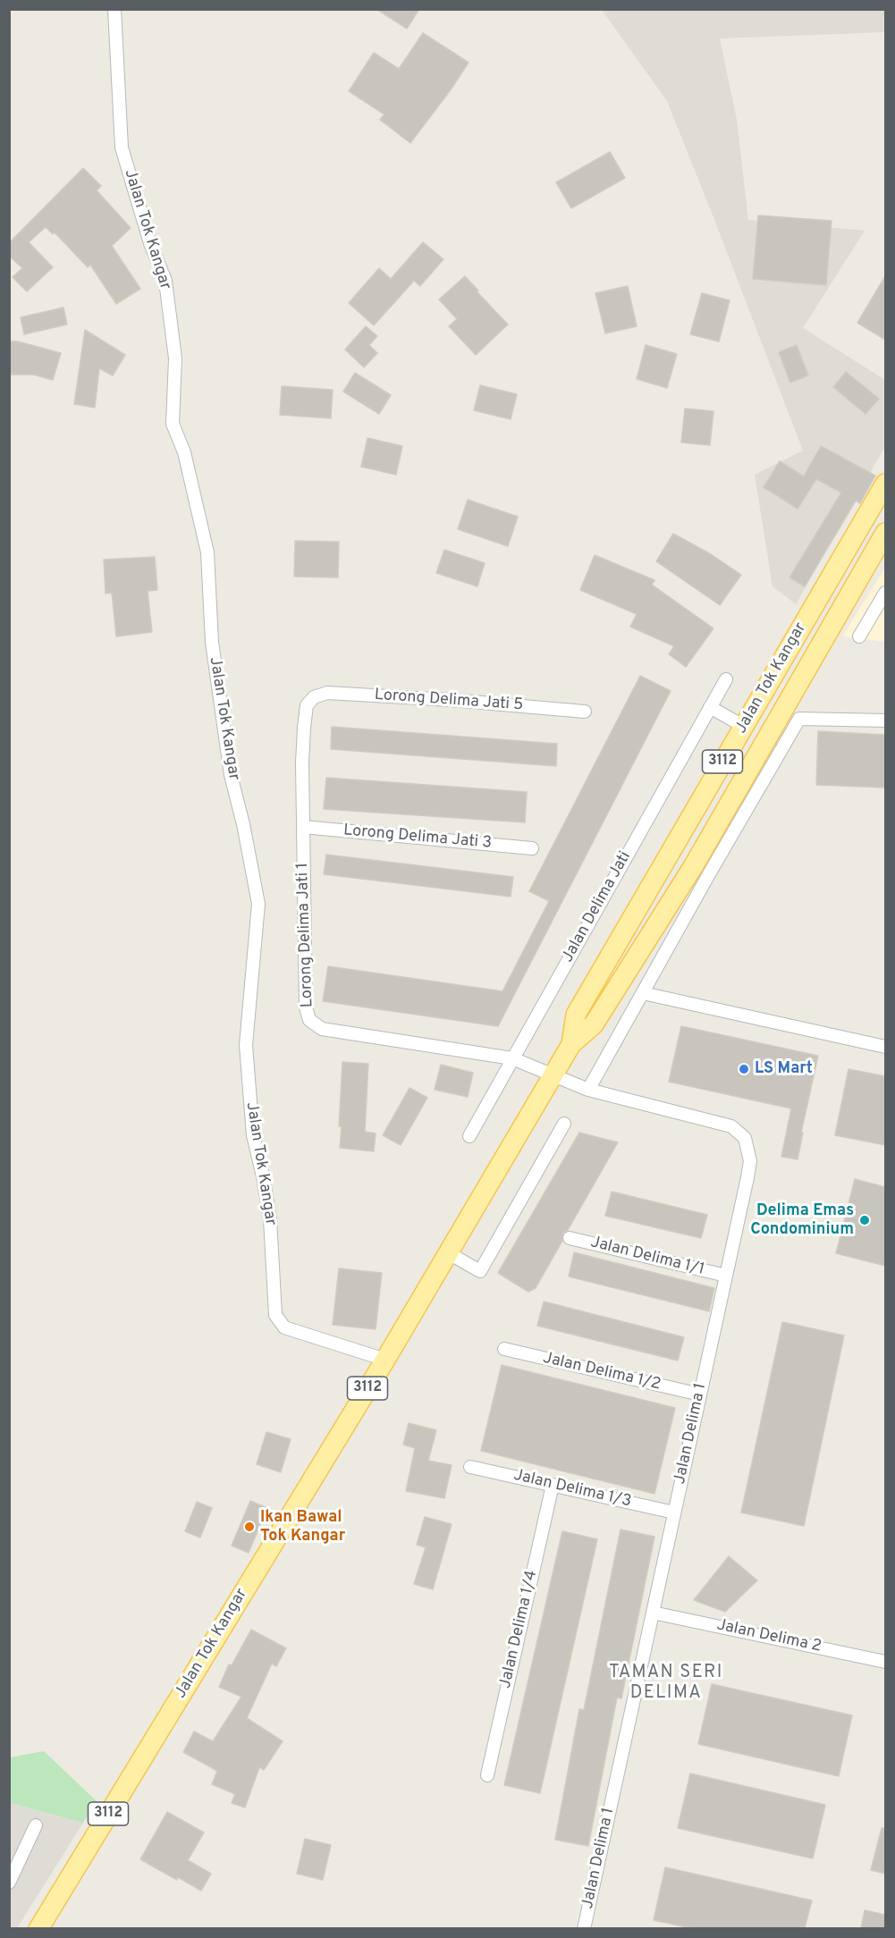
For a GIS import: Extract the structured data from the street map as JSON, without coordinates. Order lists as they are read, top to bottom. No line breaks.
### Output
{"streets":{"main road":["Jalan Tok Kangar","3112"],"street":["Lorong Delima Jati 5","Lorong Delima Jati 3","Jalan Delima Jati","Lorong Delima Jati 1","Jalan Delima 1/1","Jalan Delima 1/2","Jalan Delima 1","Jalan Delima 1/3","Jalan Delima 1/4","Jalan Delima 2"]},"crossings":[["Jalan Tok Kangar","Lorong Delima Jati 1"],["Jalan Tok Kangar","Jalan Delima 1"],["Lorong Delima Jati 5","Lorong Delima Jati 1"],["Lorong Delima Jati 3","Lorong Delima Jati 1"],["Jalan Delima Jati","Lorong Delima Jati 1"],["Lorong Delima Jati 1","Jalan Delima 1"],["Jalan Delima 1/1","Jalan Delima 1"],["Jalan Delima 1/2","Jalan Delima 1"],["Jalan Delima 1","Jalan Delima 1/3"],["Jalan Delima 1","Jalan Delima 2"],["Jalan Delima 1/3","Jalan Delima 1/4"]],"districts":["TAMAN SERI DELIMA"],"places":["LS Mart","Delima Emas Condominium","Ikan Bawal Tok Kangar"]}
